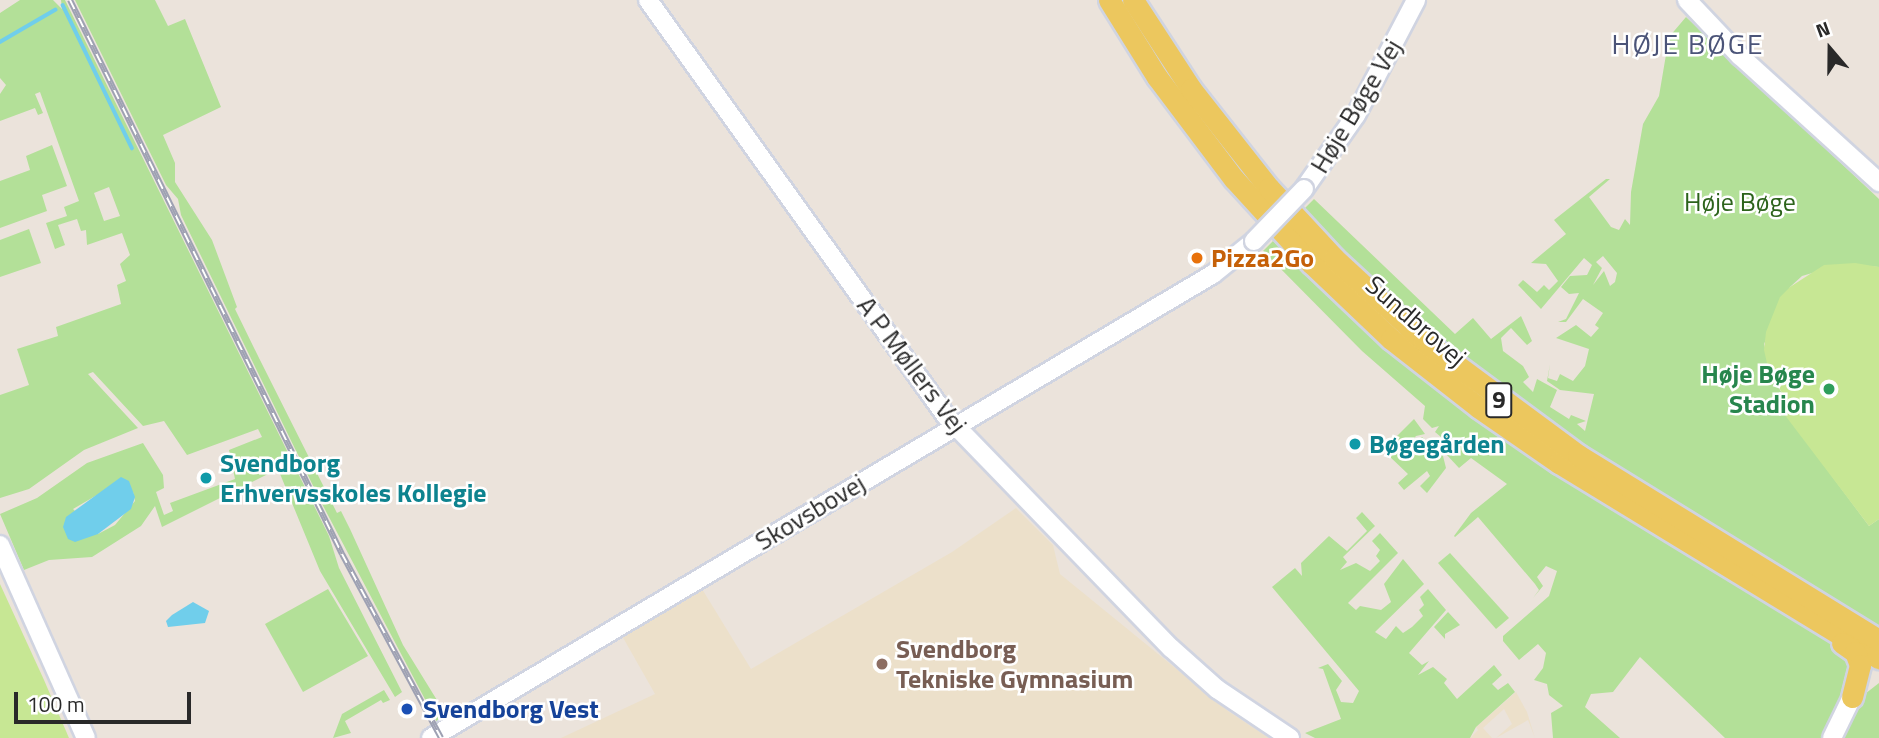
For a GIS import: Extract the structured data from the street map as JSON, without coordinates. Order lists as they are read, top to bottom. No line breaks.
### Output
{"streets":{"main road":["Sundbrovej","9"],"street":["Høje Bøge Vej","A P Møllers Vej","Skovsbovej"]},"crossings":[["Høje Bøge Vej","Skovsbovej"],["A P Møllers Vej","Skovsbovej"]],"districts":["HØJE BØGE"],"parks":["Høje Bøge"],"places":["Pizza2Go","Høje Bøge Stadion","Bøgegården","Svendborg Erhvervsskoles Kollegie","Svendborg Tekniske Gymnasium","Svendborg Vest"],"scale_bar":"100 m","north":"top"}
